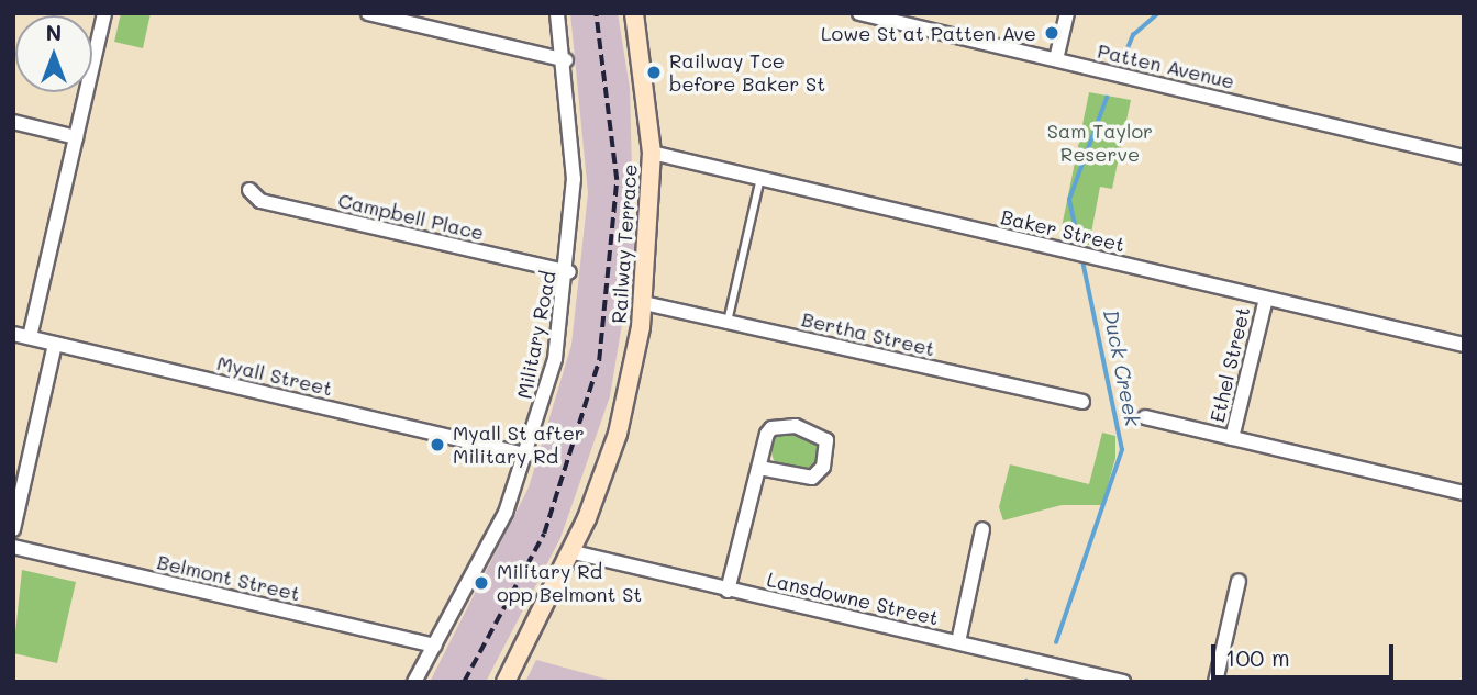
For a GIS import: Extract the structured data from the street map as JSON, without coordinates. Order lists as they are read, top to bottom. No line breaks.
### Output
{"streets":{"main road":["Railway Terrace"],"street":["Patten Avenue","Campbell Place","Baker Street","Bertha Street","Military Road","Ethel Street","Myall Street","Belmont Street","Lansdowne Street"]},"crossings":[["Campbell Place","Military Road"],["Baker Street","Railway Terrace"],["Baker Street","Ethel Street"],["Railway Terrace","Bertha Street"],["Railway Terrace","Lansdowne Street"],["Military Road","Myall Street"],["Military Road","Belmont Street"]],"water":["Duck Creek"],"parks":["Sam Taylor Reserve"],"places":["Lowe St at Patten Ave","Railway Tce before Baker St","Myall St after Military Rd","Military Rd opp Belmont St"],"scale_bar":"100 m","north":"top"}
